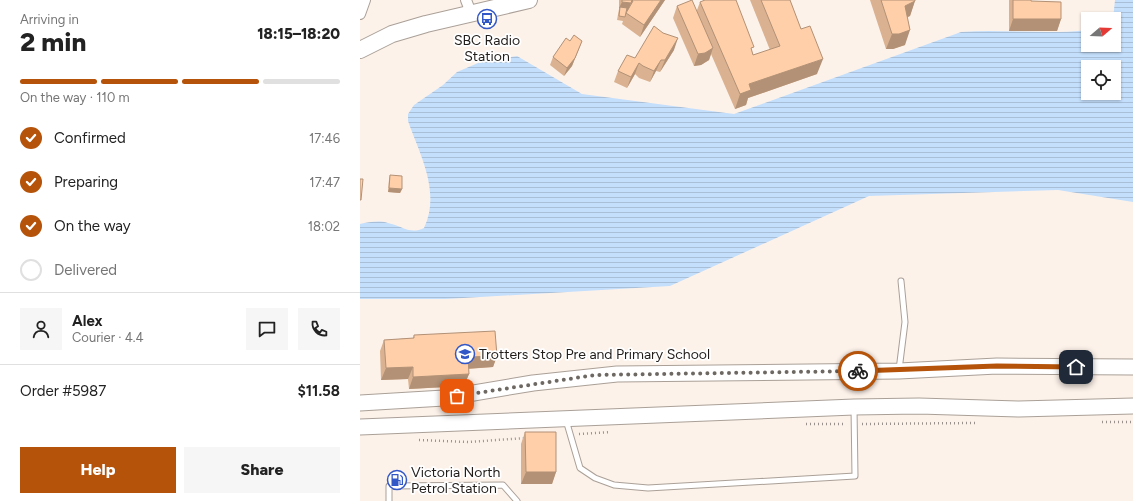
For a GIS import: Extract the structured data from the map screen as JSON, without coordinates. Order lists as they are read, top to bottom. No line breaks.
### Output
{"places":{"bus stop":["SBC Radio Station"],"school or university":["Trotters Stop Pre and Primary School"],"fuel station":["Victoria North Petrol Station"]},"north":"right","page":{"heading":["2 min","Arriving in","18:15–18:20"],"panel":["Alex","Courier · 4.4","Order #5987","$11.58"],"bar":"On the way · 110 m","list":[["Confirmed","17:46"],["Preparing","17:47"],["On the way","18:02"],"Delivered"],"buttons":["Help","Share"]}}
